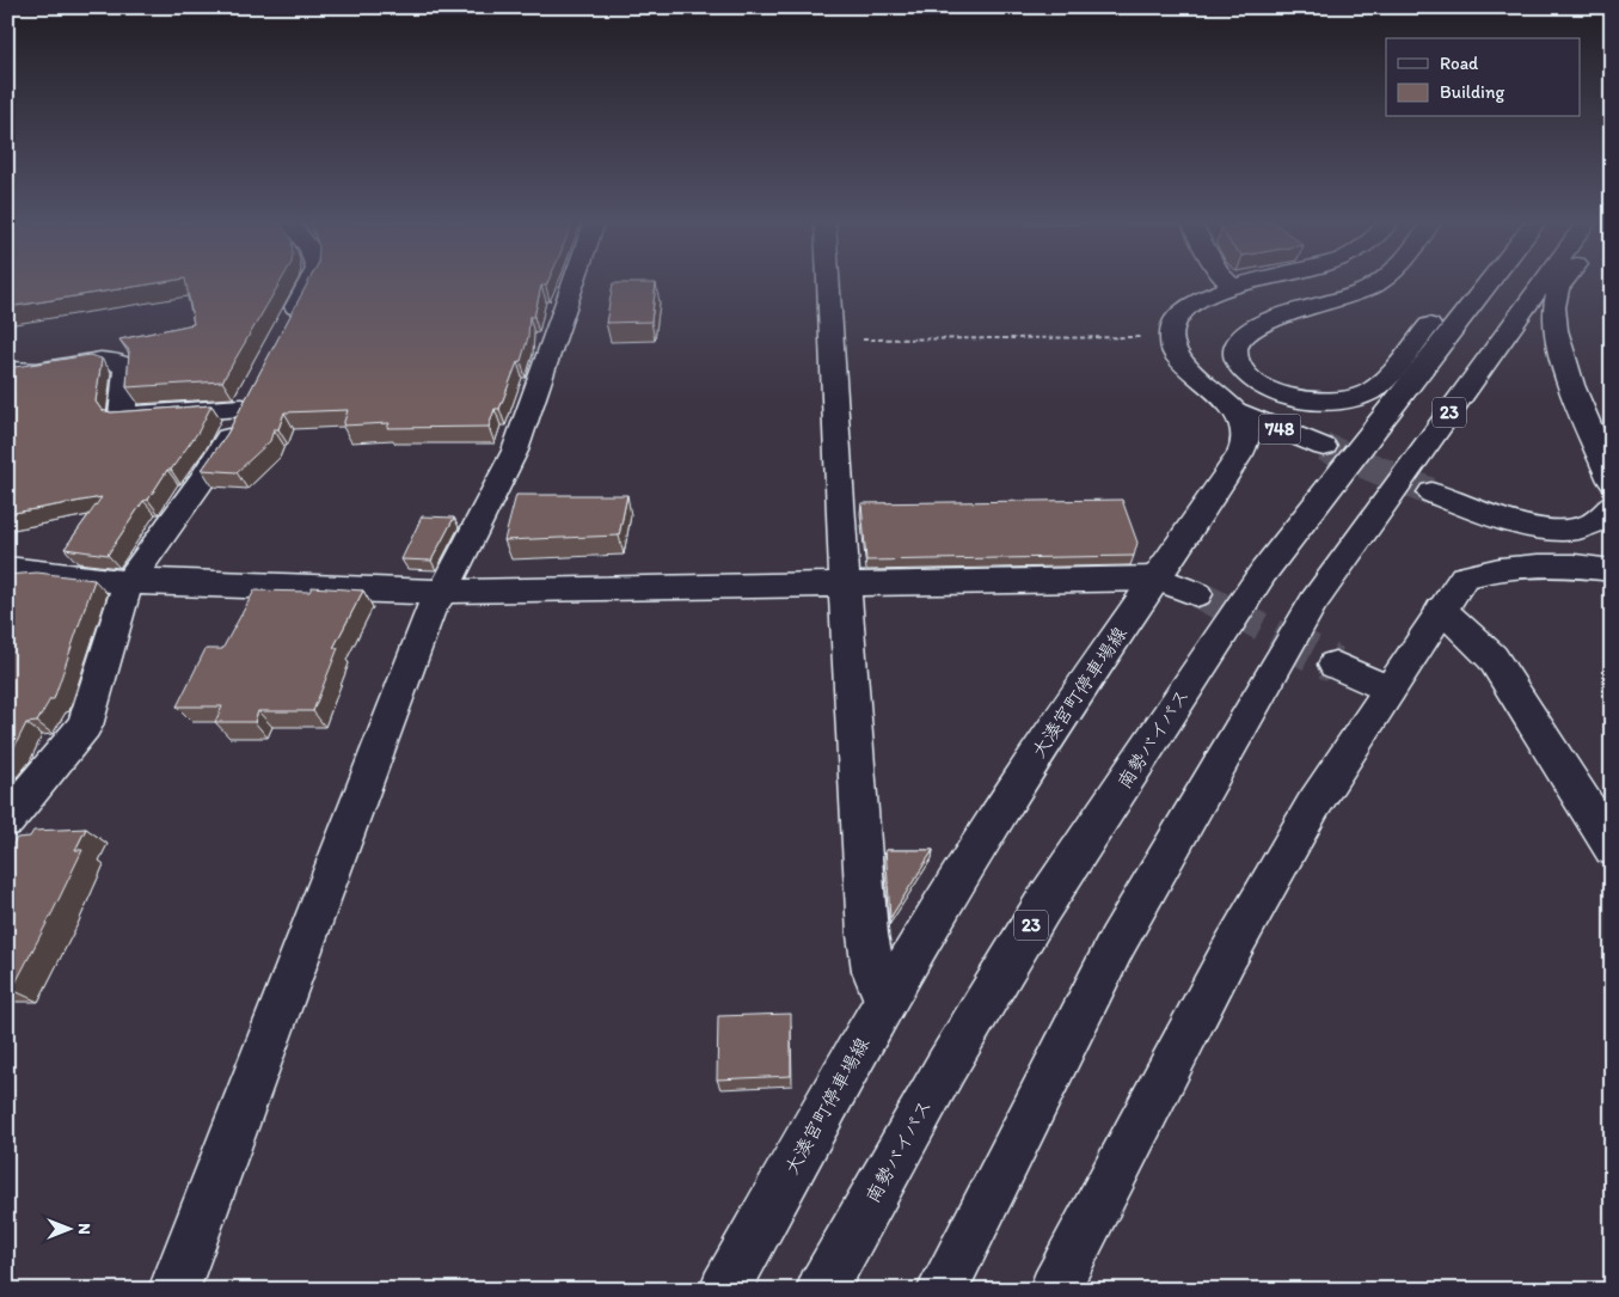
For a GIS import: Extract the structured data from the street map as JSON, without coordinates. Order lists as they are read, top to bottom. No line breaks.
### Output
{"streets":{"main road":["23","748","大湊宮町停車場線","南勢バイパス"]},"crossings":[["748","大湊宮町停車場線"]],"legend":["Road","Building"],"north":"right"}
